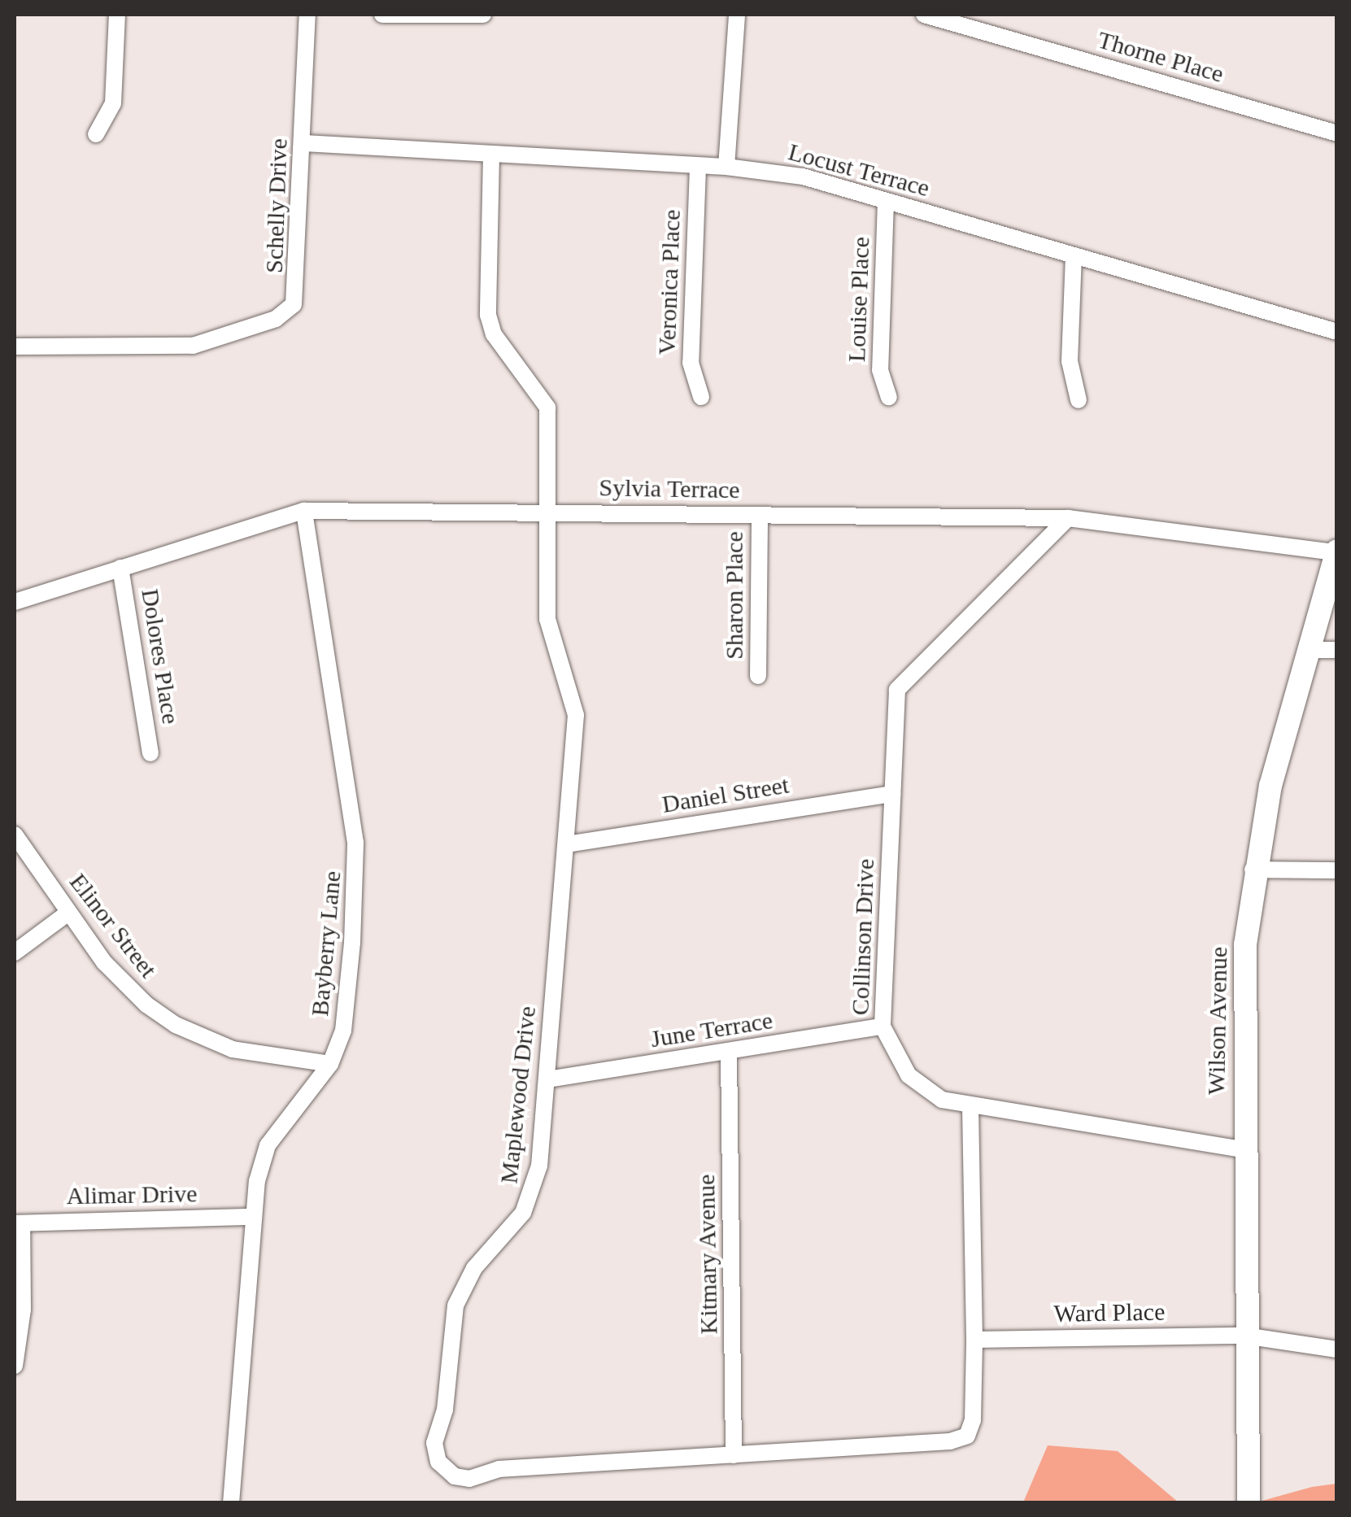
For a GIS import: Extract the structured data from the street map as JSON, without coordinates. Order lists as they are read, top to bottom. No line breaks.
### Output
{"streets":{"street":["Thorne Place","Locust Terrace","Schelly Drive","Veronica Place","Louise Place","Sylvia Terrace","Sharon Place","Dolores Place","Daniel Street","Elinor Street","Collinson Drive","Bayberry Lane","Wilson Avenue","June Terrace","Maplewood Drive","Alimar Drive","Kitmary Avenue","Ward Place"]},"crossings":[["Locust Terrace","Schelly Drive"],["Locust Terrace","Veronica Place"],["Locust Terrace","Louise Place"],["Locust Terrace","Maplewood Drive"],["Sylvia Terrace","Sharon Place"],["Sylvia Terrace","Dolores Place"],["Sylvia Terrace","Collinson Drive"],["Sylvia Terrace","Bayberry Lane"],["Sylvia Terrace","Wilson Avenue"],["Sylvia Terrace","Maplewood Drive"],["Daniel Street","Collinson Drive"],["Daniel Street","Maplewood Drive"],["Elinor Street","Bayberry Lane"],["Collinson Drive","Wilson Avenue"],["Collinson Drive","June Terrace"],["Collinson Drive","Maplewood Drive"],["Bayberry Lane","Alimar Drive"],["Wilson Avenue","Ward Place"],["June Terrace","Maplewood Drive"],["June Terrace","Kitmary Avenue"],["Maplewood Drive","Kitmary Avenue"],["Maplewood Drive","Ward Place"]]}
